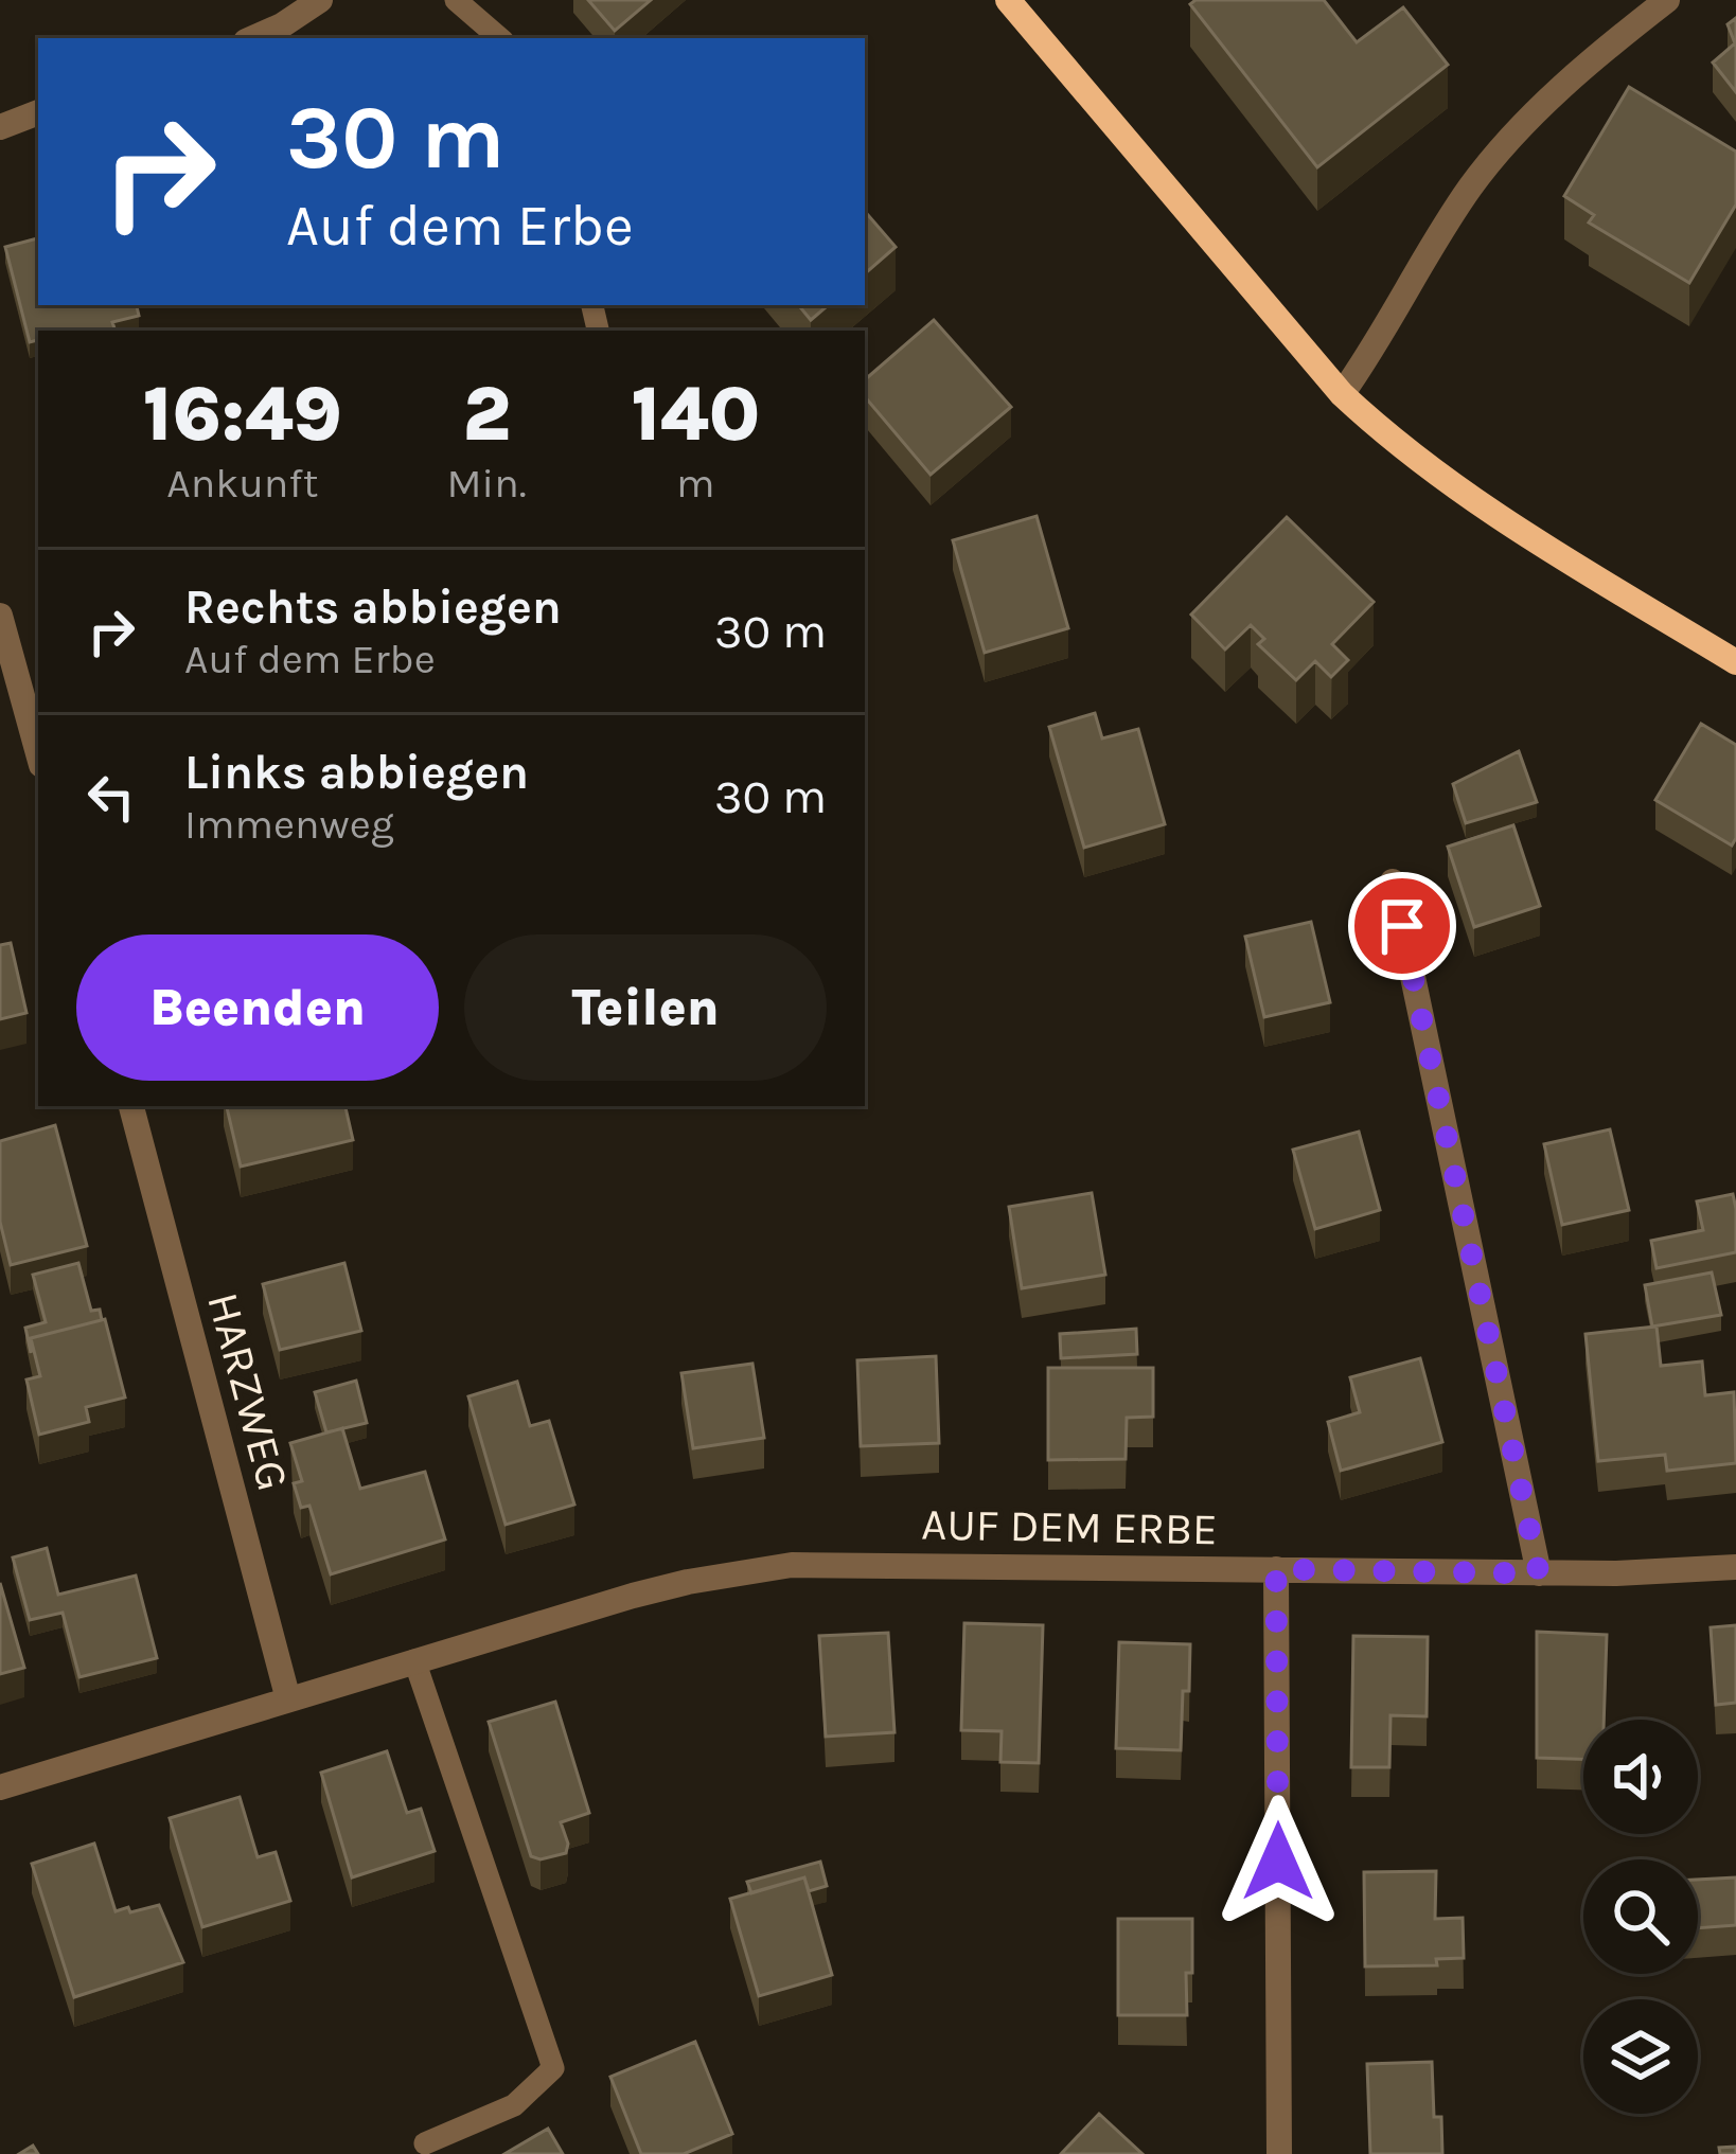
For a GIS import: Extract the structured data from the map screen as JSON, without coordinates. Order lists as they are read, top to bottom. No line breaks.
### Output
{"streets":{"street":["HARZWEG","AUF DEM ERBE"]},"crossings":[["HARZWEG","AUF DEM ERBE"]],"page":{"turn":["30 m","Auf dem Erbe"],"eta":["16:49","Ankunft","2","Min.","140","m"],"list":[{"name":"Rechts abbiegen","note":"Auf dem Erbe","value":"30 m"},{"name":"Links abbiegen","note":"Immenweg","value":"30 m"}],"buttons":["Beenden","Teilen"]}}
